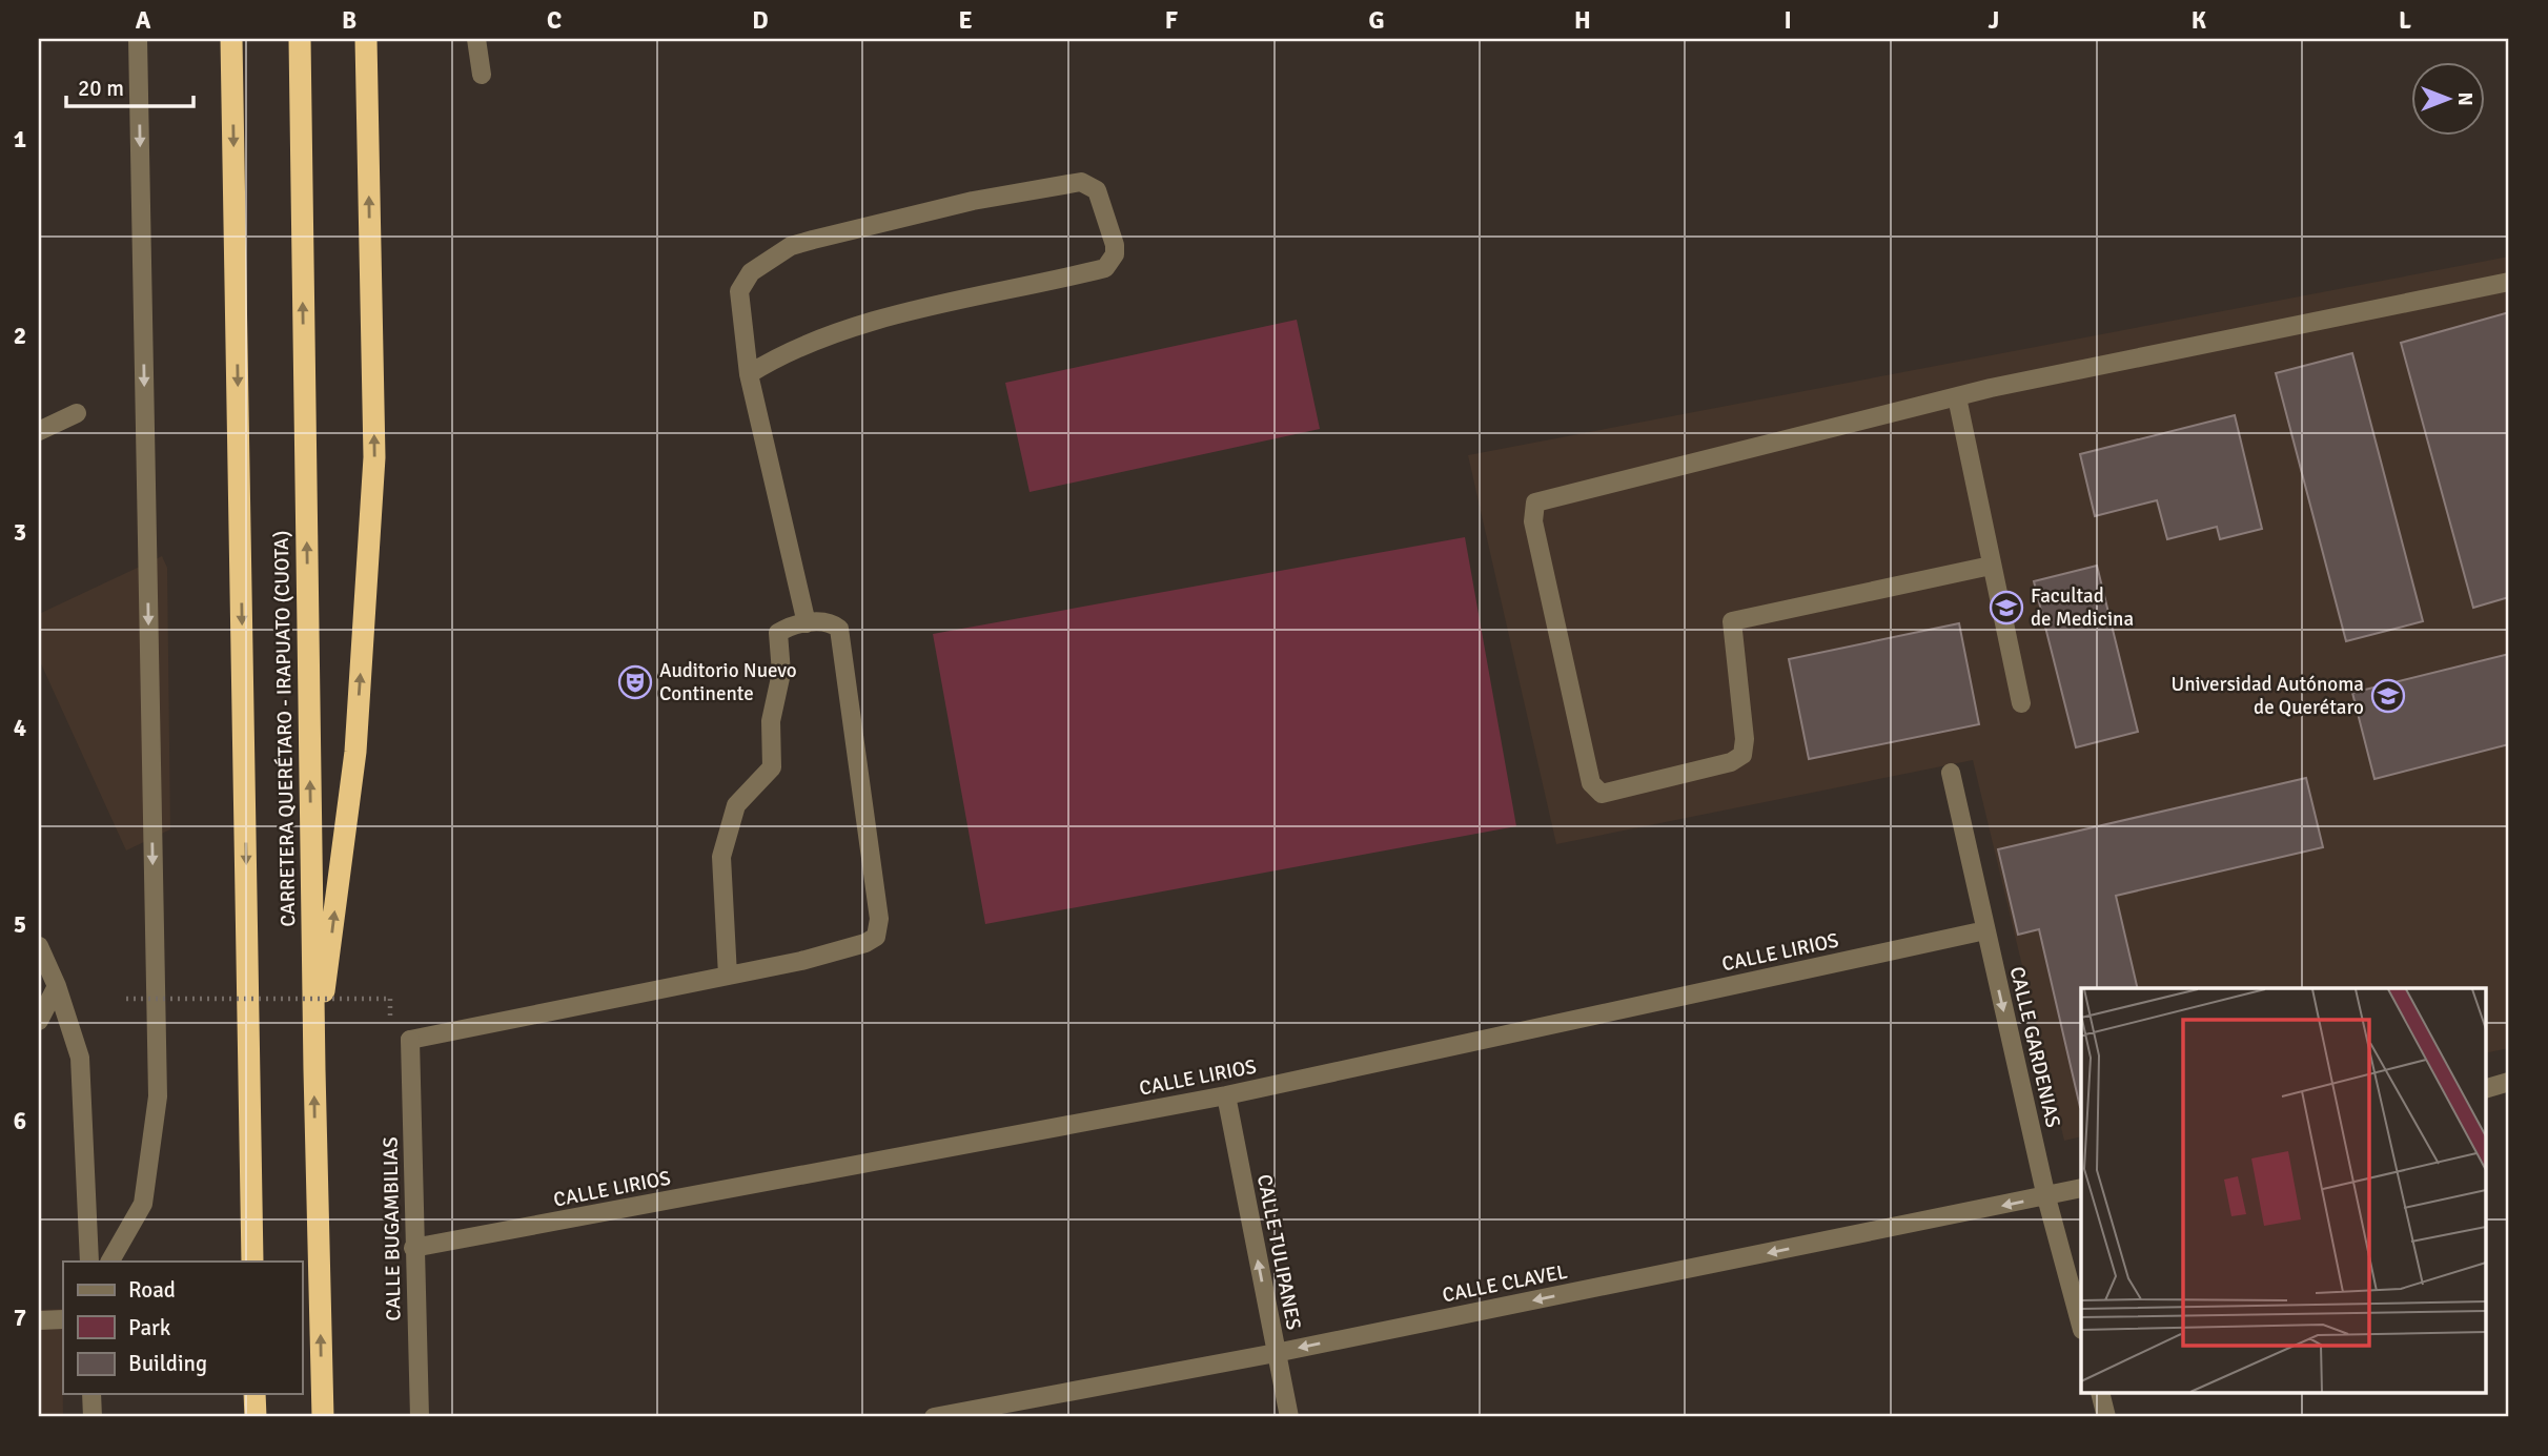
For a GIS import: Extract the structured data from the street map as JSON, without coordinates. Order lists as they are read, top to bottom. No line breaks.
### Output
{"streets":{"highway":["CARRETERA QUERÉTARO - IRAPUATO (CUOTA)"],"street":["CALLE LIRIOS","CALLE GARDENIAS","CALLE BUGAMBILIAS","CALLE TULIPANES","CALLE CLAVEL"]},"crossings":[["CALLE LIRIOS","CALLE GARDENIAS"],["CALLE LIRIOS","CALLE BUGAMBILIAS"],["CALLE LIRIOS","CALLE TULIPANES"],["CALLE GARDENIAS","CALLE CLAVEL"],["CALLE TULIPANES","CALLE CLAVEL"]],"one_way":["CALLE GARDENIAS","CALLE TULIPANES","CALLE CLAVEL"],"places":{"school or university":["Facultad de Medicina","Universidad Autónoma de Querétaro"],"theatre":["Auditorio Nuevo Continente"]},"legend":["Road","Park","Building"],"scale_bar":"20 m","north":"right","grid":{"columns":["A","B","C","D","E","F","G","H","I","J","K","L"],"rows":["1","2","3","4","5","6","7"]}}
